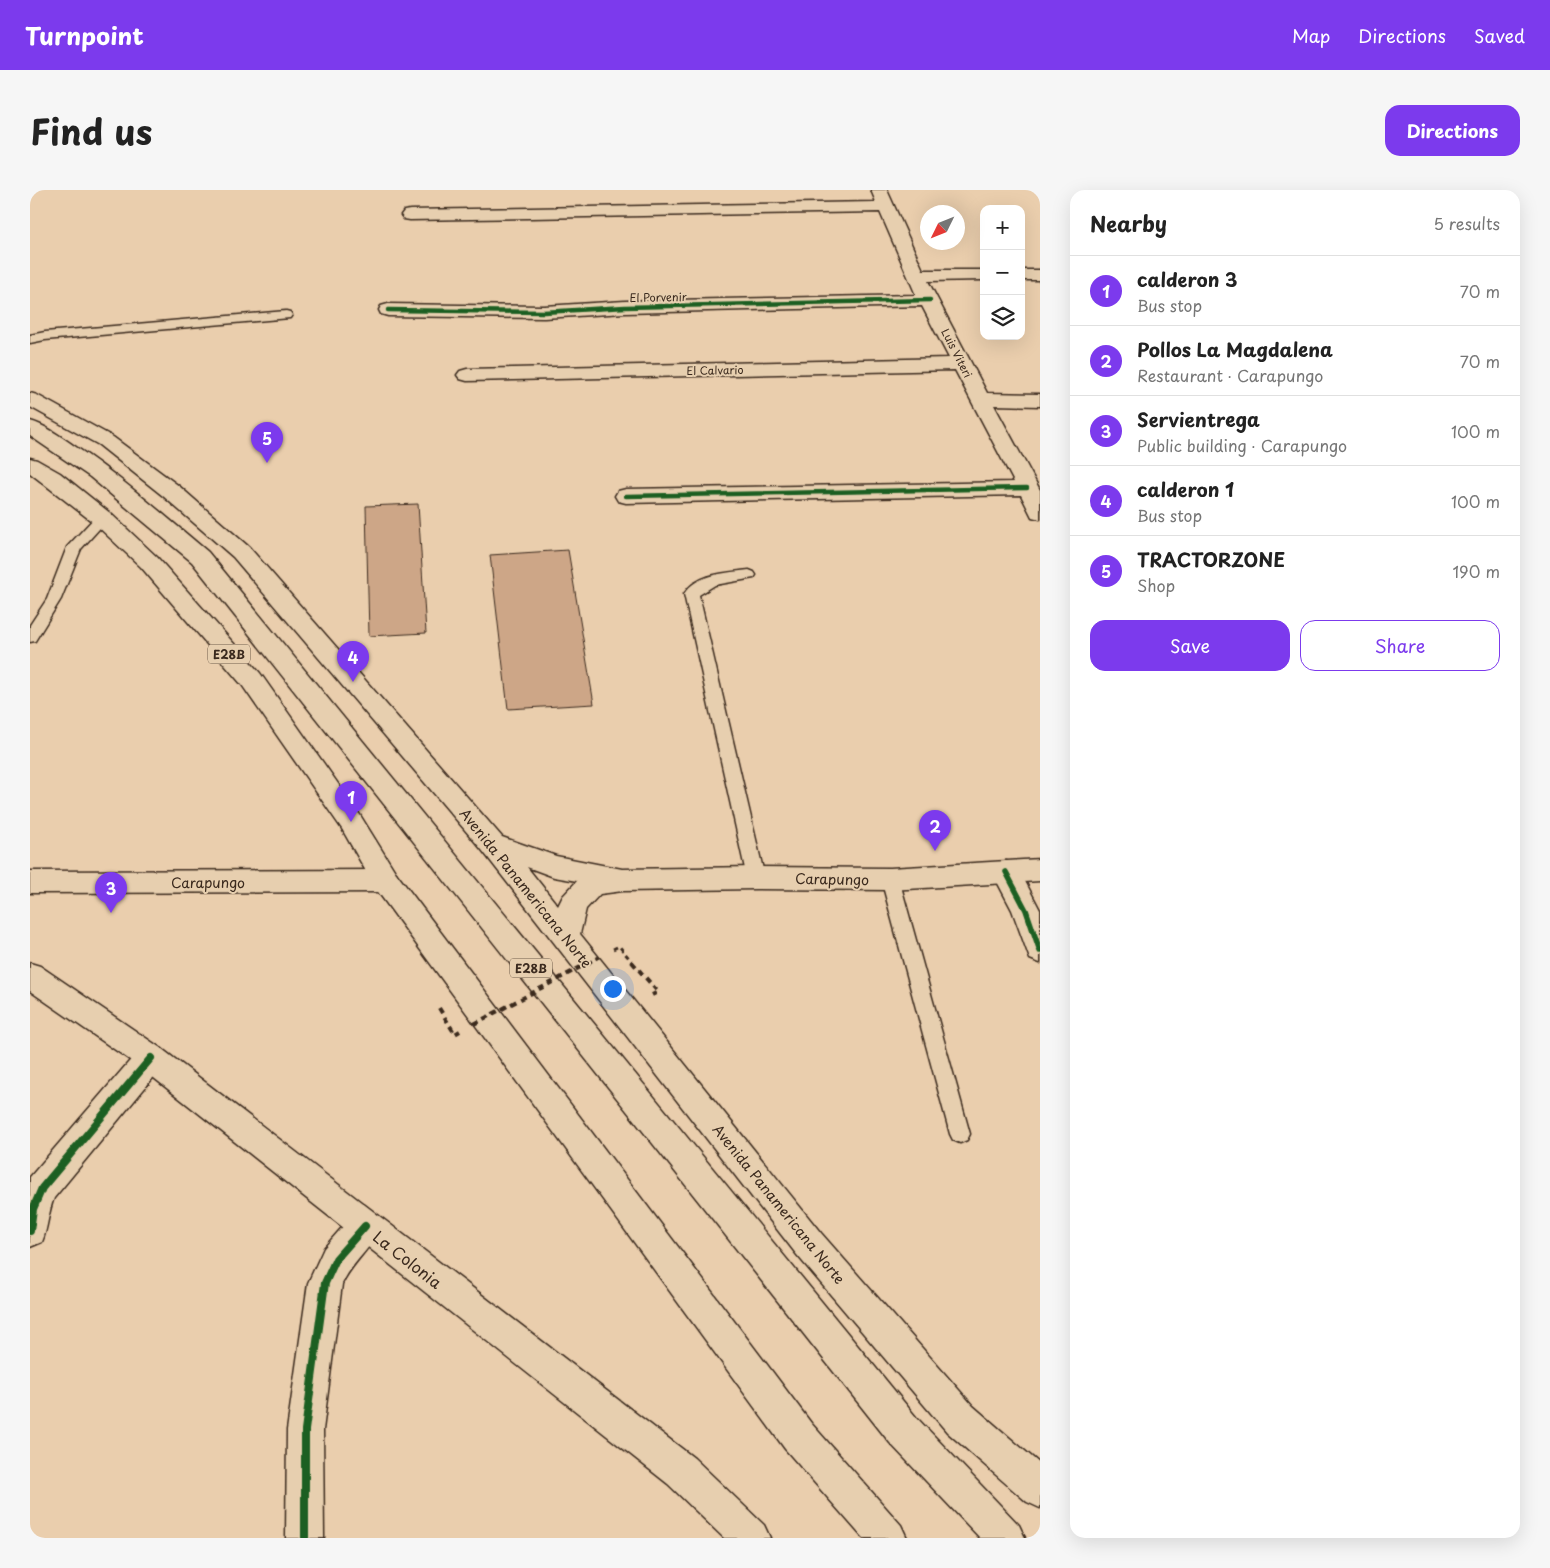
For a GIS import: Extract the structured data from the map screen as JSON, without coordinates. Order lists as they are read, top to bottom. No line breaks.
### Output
{"streets":{"main road":["El Porvenir","Luis Viteri","El Calvario","E28B","Carapungo","Avenida Panamericana Norte","La Colonia"]},"crossings":[["El Porvenir","Luis Viteri"],["Luis Viteri","El Calvario"],["E28B","Carapungo"],["Carapungo","Avenida Panamericana Norte"]],"north":"bottom left","page":{"header":"Turnpoint","nav":["Map","Directions","Saved"],"title":"Find us","buttons":["Directions",["Save","Share"]],"heading":["Nearby","5 results"],"map_buttons":["+","−"],"list":[{"mark":"1","name":"calderon 3","note":"Bus stop","value":"70 m"},{"mark":"2","name":"Pollos La Magdalena","note":"Restaurant · Carapungo","value":"70 m"},{"mark":"3","name":"Servientrega","note":"Public building · Carapungo","value":"100 m"},{"mark":"4","name":"calderon 1","note":"Bus stop","value":"100 m"},{"mark":"5","name":"TRACTORZONE","note":"Shop","value":"190 m"}],"pins":["5","4","1","2","3"]}}
